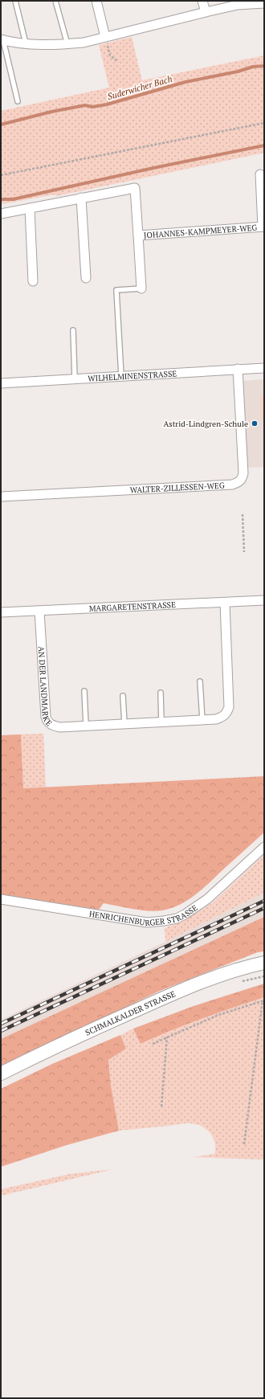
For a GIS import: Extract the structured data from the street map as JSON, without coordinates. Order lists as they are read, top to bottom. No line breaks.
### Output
{"streets":{"main road":["SCHMALKALDER STRASSE"],"street":["JOHANNES-KAMPMEYER-WEG","WILHELMINENSTRASSE","WALTER-ZILLESSEN-WEG","MARGARETENSTRASSE","AN DER LANDMARKE","HENRICHENBURGER STRASSE"]},"crossings":[["WILHELMINENSTRASSE","WALTER-ZILLESSEN-WEG"],["MARGARETENSTRASSE","AN DER LANDMARKE"]],"water":["Suderwicher Bach"],"places":["Astrid-Lindgren-Schule"]}
